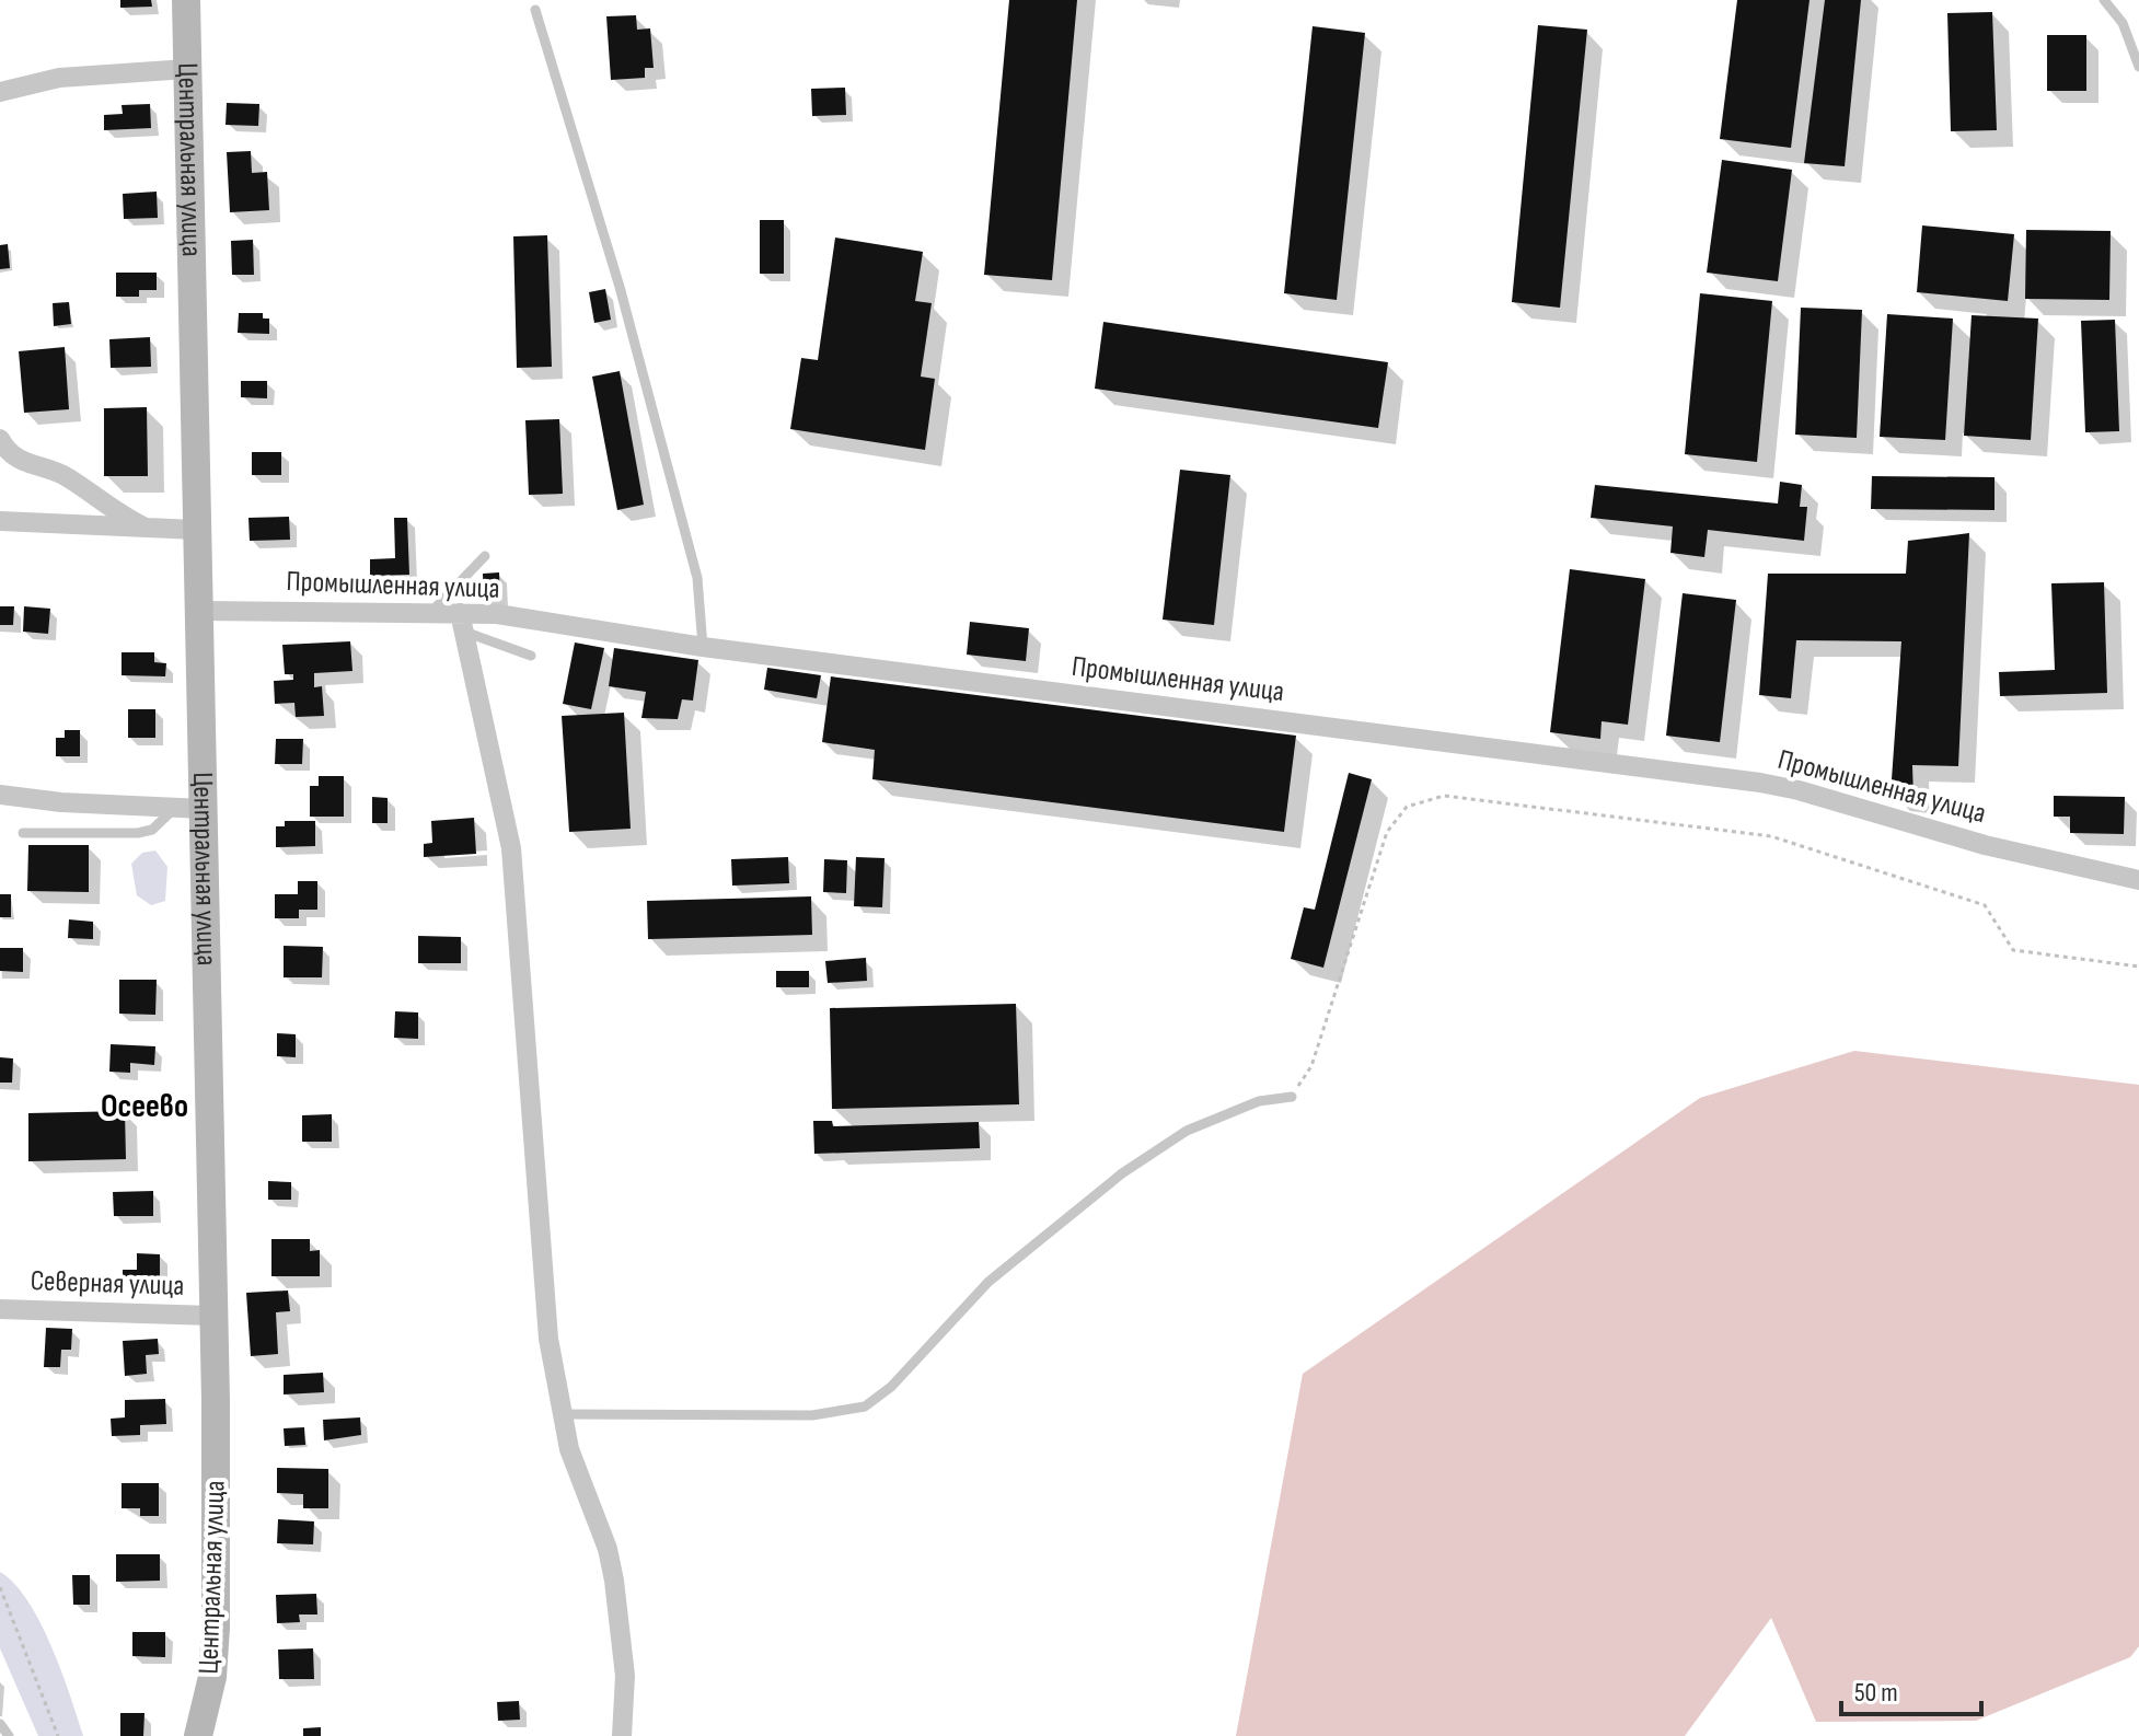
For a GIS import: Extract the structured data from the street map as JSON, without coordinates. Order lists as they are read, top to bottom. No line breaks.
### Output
{"streets":{"main road":["Центральная улица"],"street":["Промышленная улица","Северная улица"]},"crossings":[["Центральная улица","Промышленная улица"],["Центральная улица","Северная улица"]],"districts":["Осеево"],"scale_bar":"50 m"}
